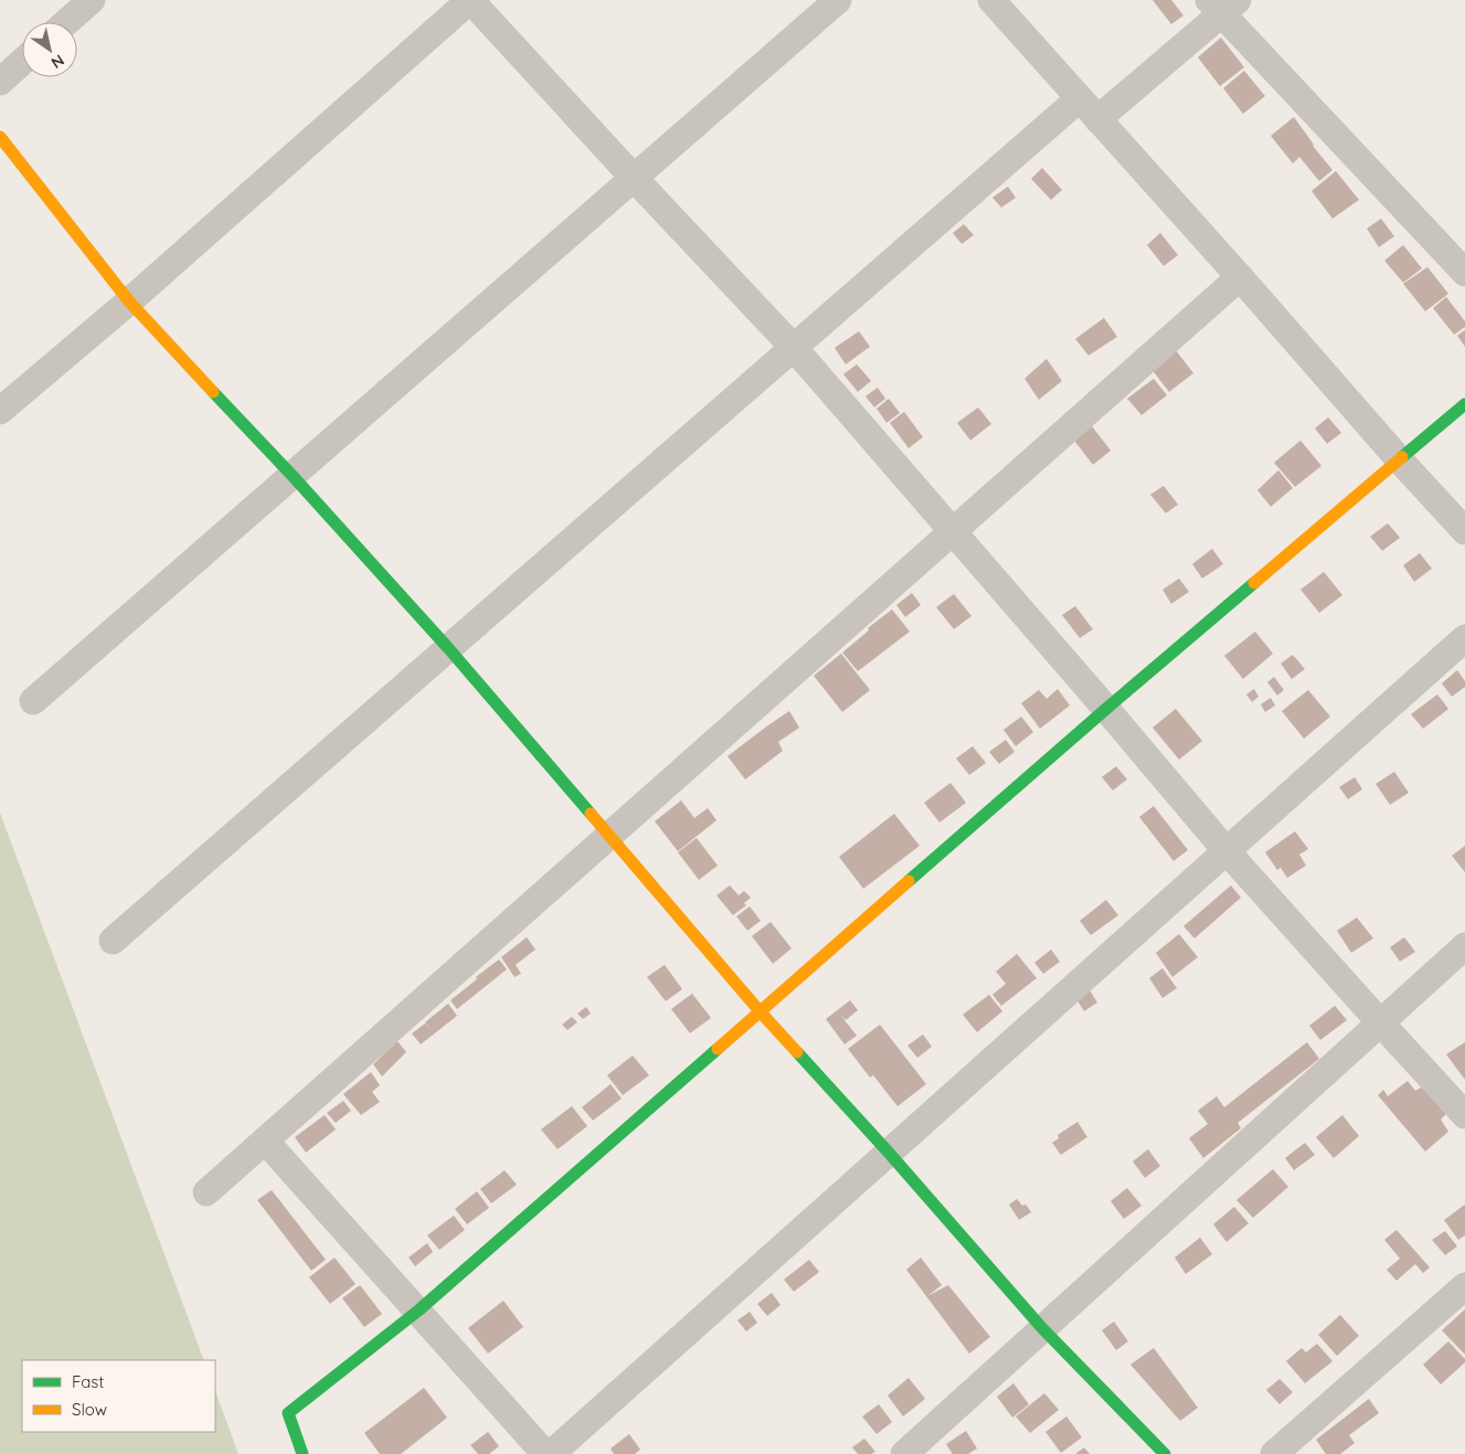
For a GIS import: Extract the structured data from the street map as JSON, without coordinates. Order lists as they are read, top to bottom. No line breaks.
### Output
{"legend":["Fast","Slow"],"north":"bottom right"}
